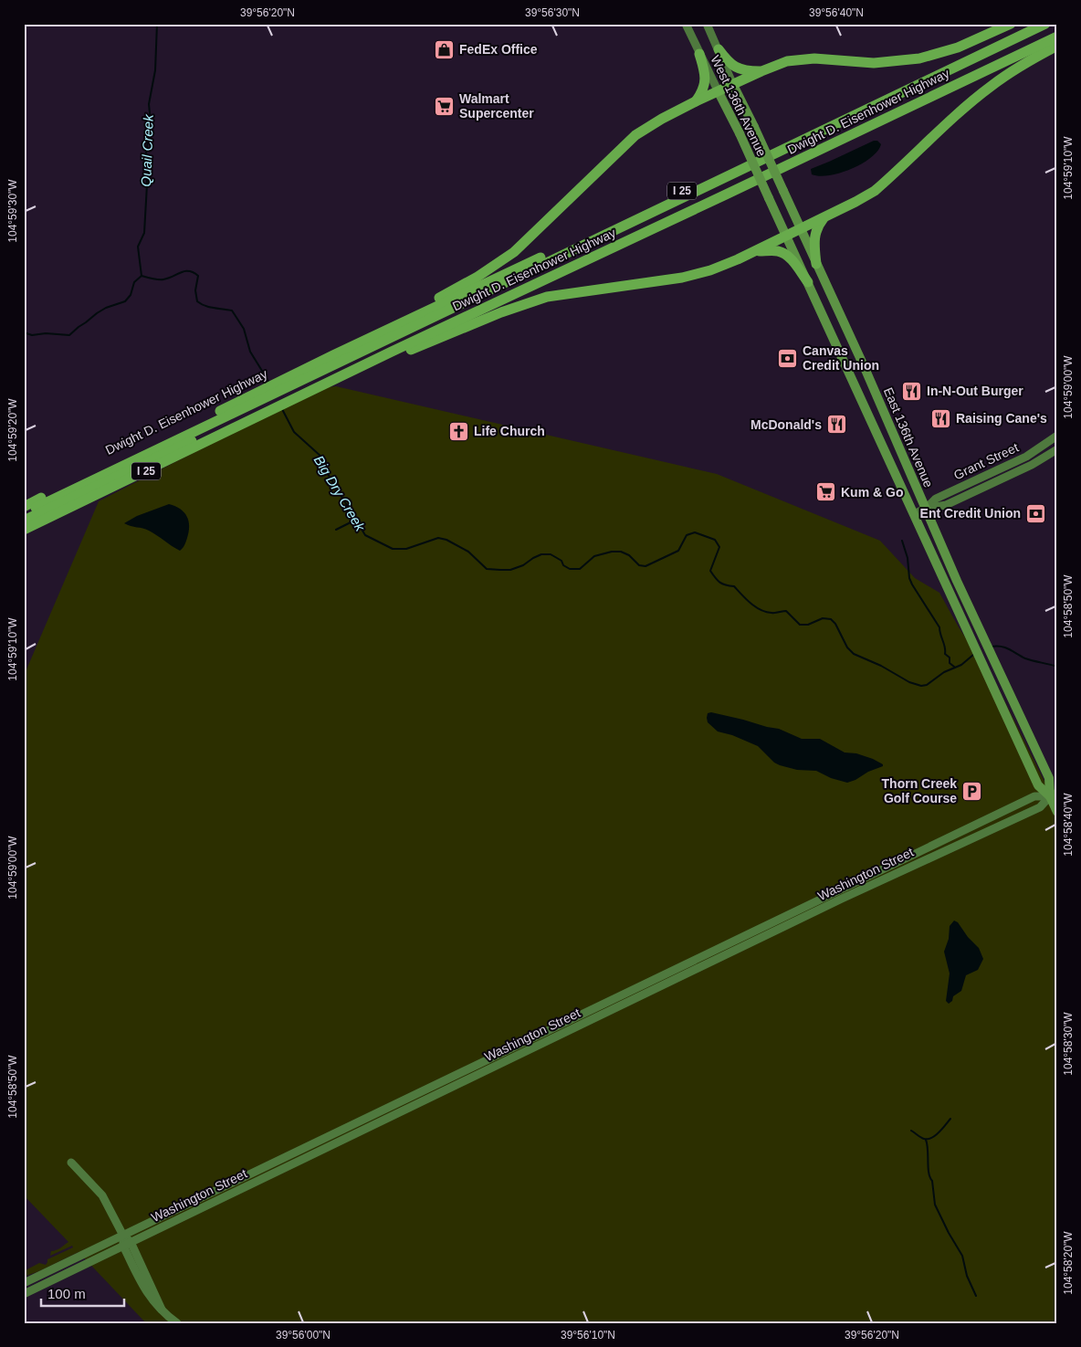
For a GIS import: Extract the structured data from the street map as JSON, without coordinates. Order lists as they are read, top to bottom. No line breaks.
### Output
{"streets":{"highway":["Dwight D. Eisenhower Highway","I 25"],"main road":["West 136th Avenue","East 136th Avenue","Grant Street","Washington Street"]},"crossings":[["West 136th Avenue","East 136th Avenue"],["East 136th Avenue","Grant Street"],["East 136th Avenue","Washington Street"]],"water":["Quail Creek","Big Dry Creek"],"places":{"shop":["FedEx Office"],"supermarket":["Walmart Supercenter","Kum & Go"],"bank":["Canvas Credit Union","Ent Credit Union"],"restaurant":["In-N-Out Burger","Raising Cane's","McDonald's"],"church":["Life Church"],"parking":["Thorn Creek Golf Course"]},"scale_bar":"100 m","coordinates":["39°56'20\"N","39°56'30\"N","39°56'40\"N","104°59'10\"W","104°59'30\"W","104°59'00\"W","104°59'20\"W","104°58'50\"W","104°58'40\"W","104°58'30\"W","104°58'20\"W","39°56'00\"N","39°56'10\"N"]}
